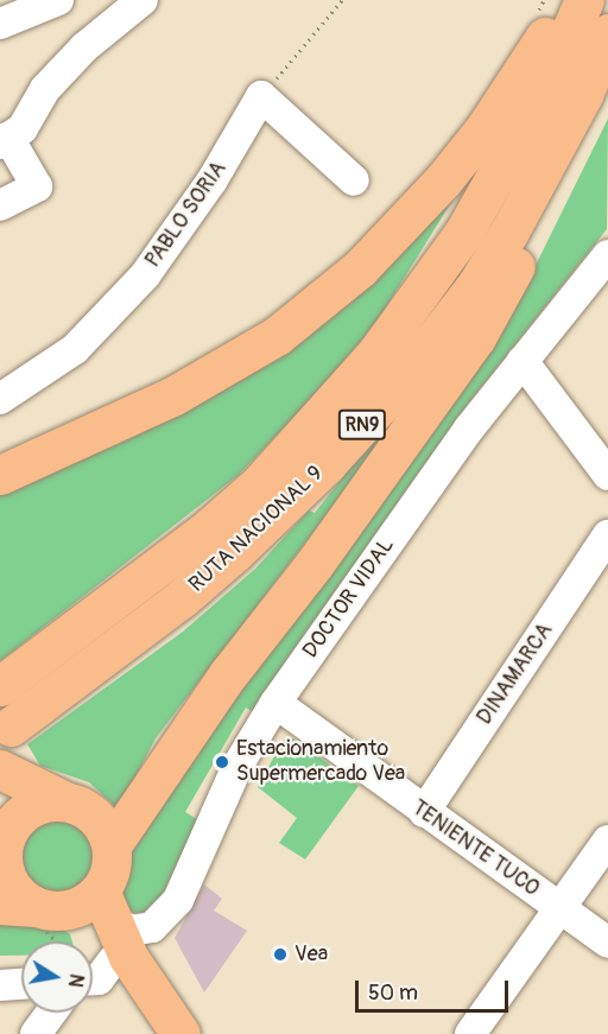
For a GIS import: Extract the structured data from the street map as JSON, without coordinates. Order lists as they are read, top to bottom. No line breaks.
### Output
{"streets":{"main road":["RN9","RUTA NACIONAL 9"],"street":["PABLO SORIA","DOCTOR VIDAL","DINAMARCA","TENIENTE TUCO"]},"crossings":[["DOCTOR VIDAL","TENIENTE TUCO"],["DINAMARCA","TENIENTE TUCO"]],"places":["Estacionamiento Supermercado Vea","Vea"],"scale_bar":"50 m","north":"right"}
